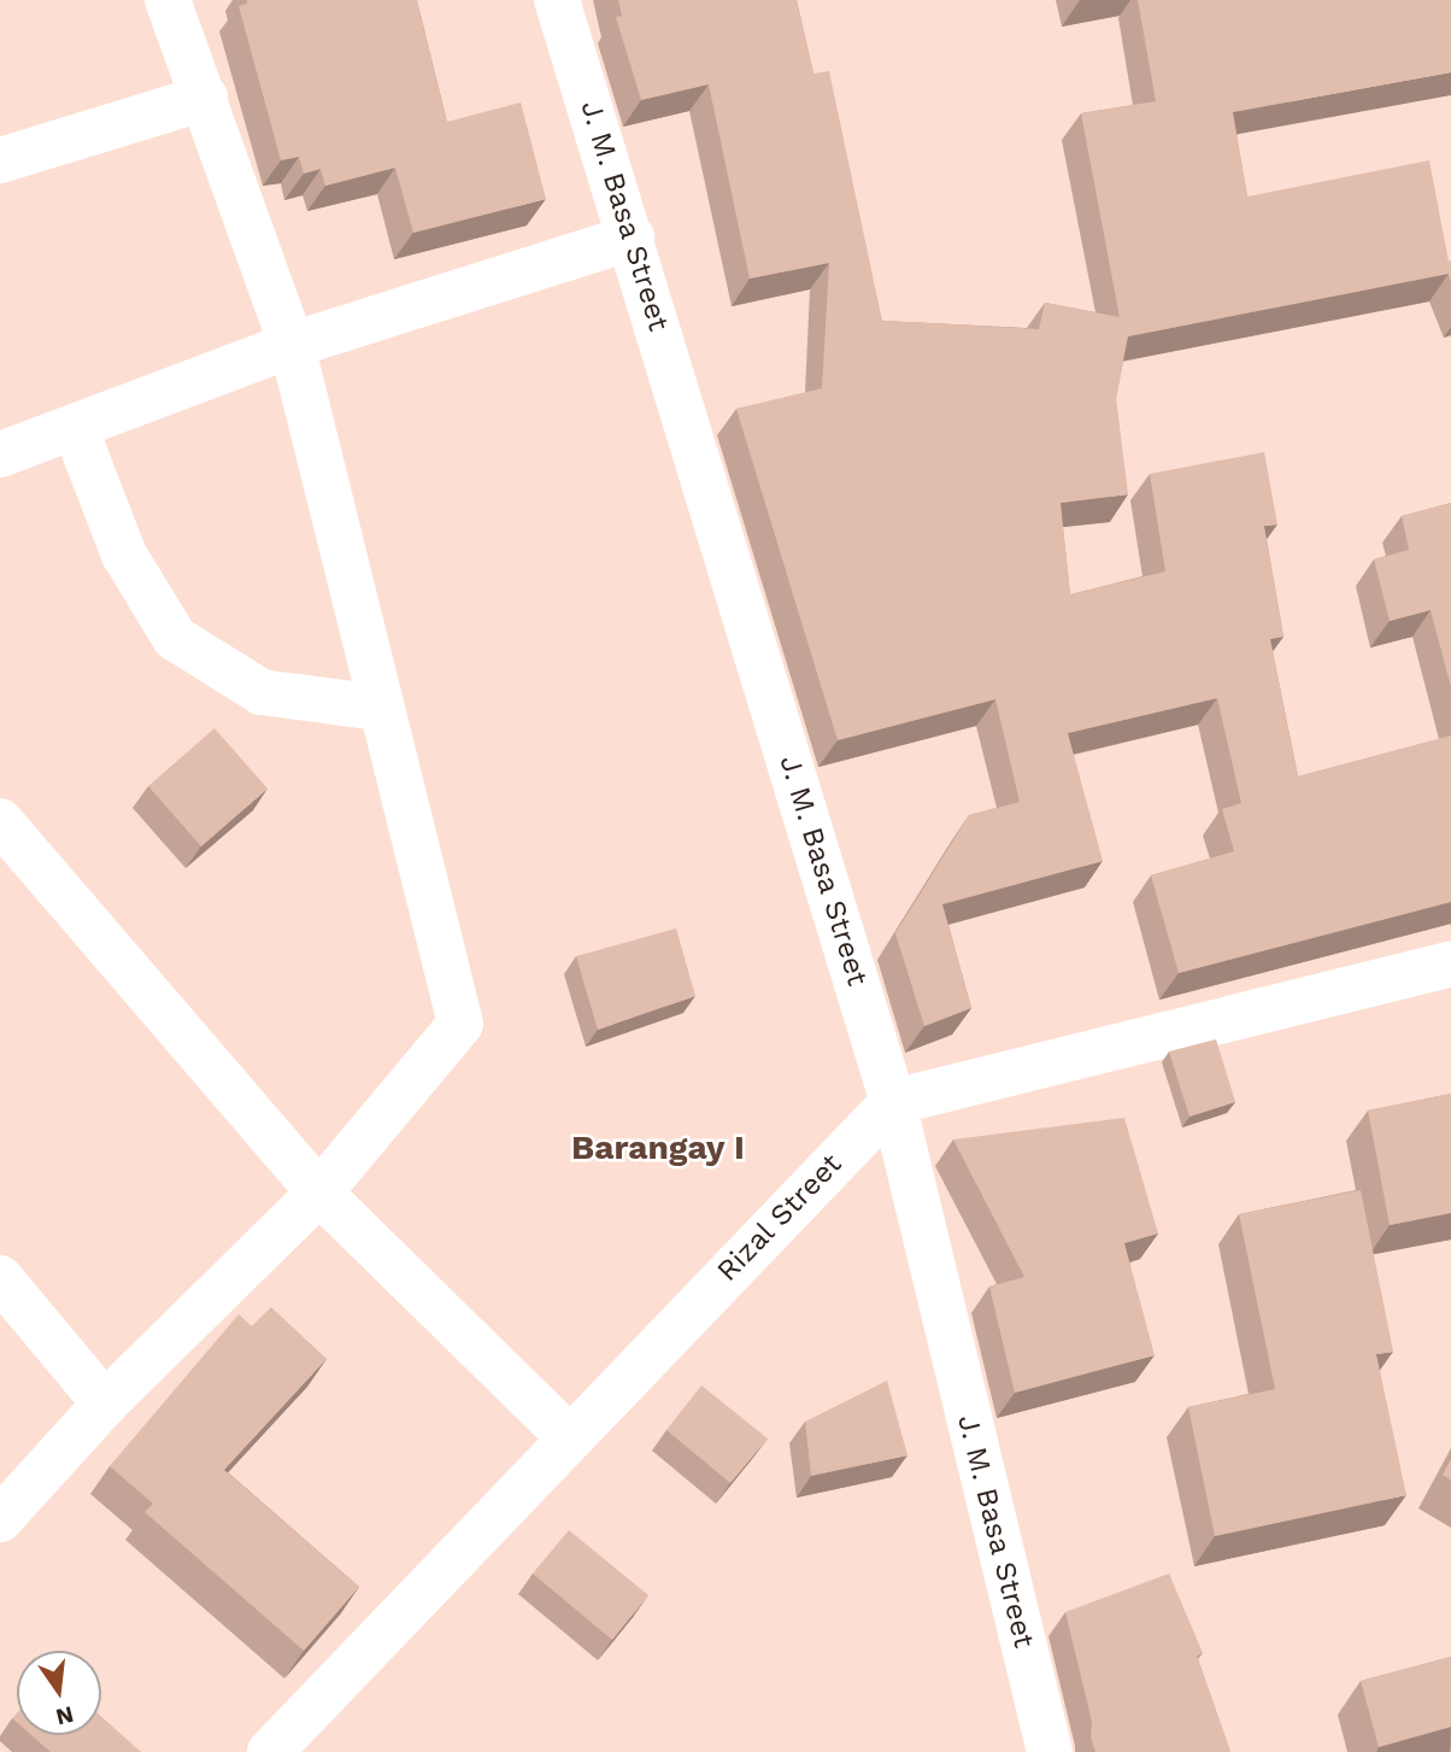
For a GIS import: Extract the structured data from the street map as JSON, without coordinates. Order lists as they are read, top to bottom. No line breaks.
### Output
{"streets":{"street":["J. M. Basa Street","Rizal Street"]},"crossings":[["J. M. Basa Street","Rizal Street"]],"districts":["Barangay I"],"north":"bottom"}
